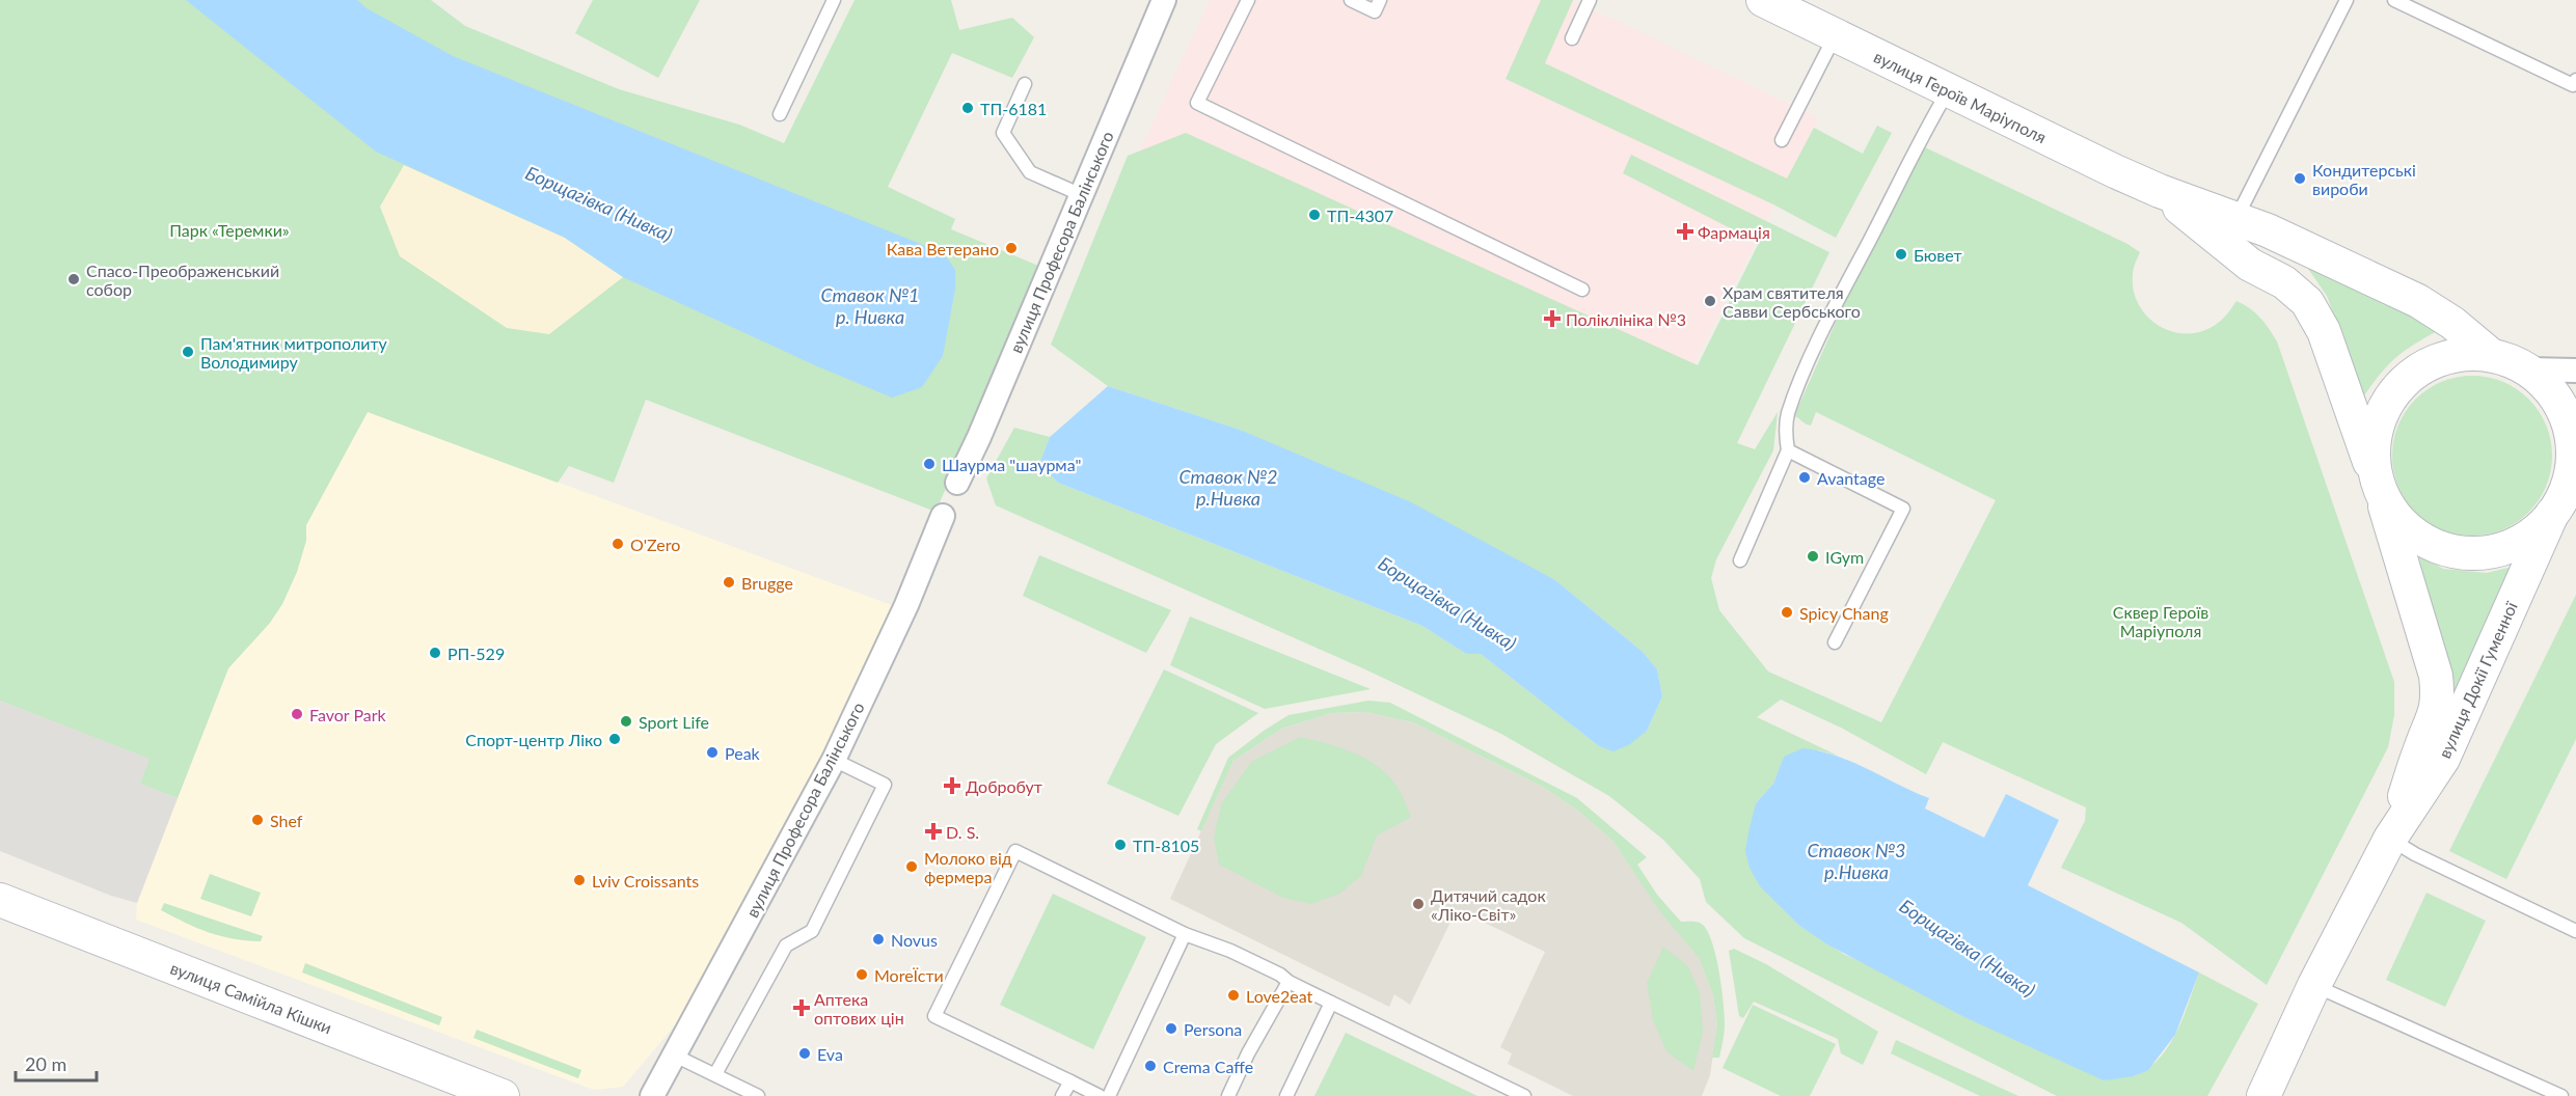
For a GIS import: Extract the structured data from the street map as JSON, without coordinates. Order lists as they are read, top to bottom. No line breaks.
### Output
{"streets":{"street":["вулиця Героїв Маріуполя","вулиця Професора Балінського","вулиця Докії Гуменної","вулиця Самійла Кішки"]},"crossings":[["вулиця Героїв Маріуполя","вулиця Докії Гуменної"]],"water":["Борщагівка (Нивка)","Ставок №1 р. Нивка","Ставок №2 р.Нивка","Ставок №3 р.Нивка"],"parks":["Парк «Теремки»","Сквер Героїв Маріуполя"],"places":{"other":["ТП-6181","Кондитерські вироби","ТП-4307","Кава Ветерано","Бювет","Спасо-Преображенський собор","Храм святителя Савви Сербського","Пам'ятник митрополиту Володимиру","Шаурма \"шаурма\"","Avantage","O'Zero","IGym","Brugge","Spicy Chang","РП-529","Favor Park","Sport Life","Спорт-центр Ліко","Peak","Shef","ТП-8105","Молоко від фермера","Lviv Croissants","Дитячий садок «Ліко-Світ»","Novus","MoreЇсти","Love2eat","Persona","Eva","Crema Caffe"],"health":["Фармація","Поліклініка №3","Добробут","D. S.","Аптека оптових цін"]},"scale_bar":"20 m"}
